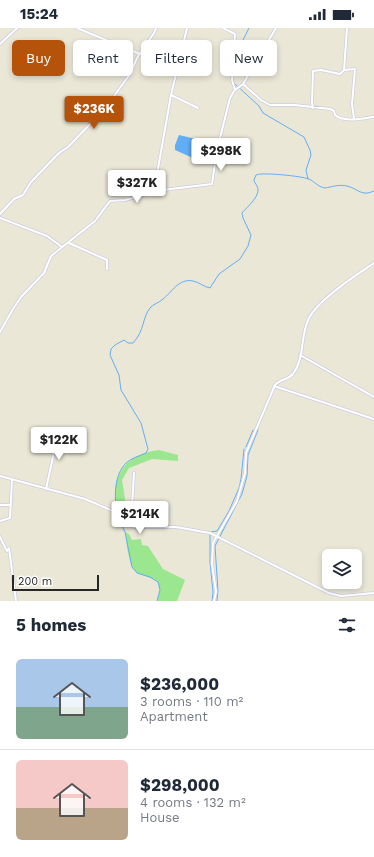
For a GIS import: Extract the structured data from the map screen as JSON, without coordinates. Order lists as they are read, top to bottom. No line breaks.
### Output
{"scale_bar":"200 m","page":{"status":"15:24","chip":["Buy","Rent","Filters","New"],"price":["$236K","$298K","$327K","$122K","$214K"],"scale":"200 m","heading":"5 homes","list":[{"name":"$236,000","note":"3 rooms · 110 m² · Apartment"},{"name":"$298,000","note":"4 rooms · 132 m² · House"}]}}
